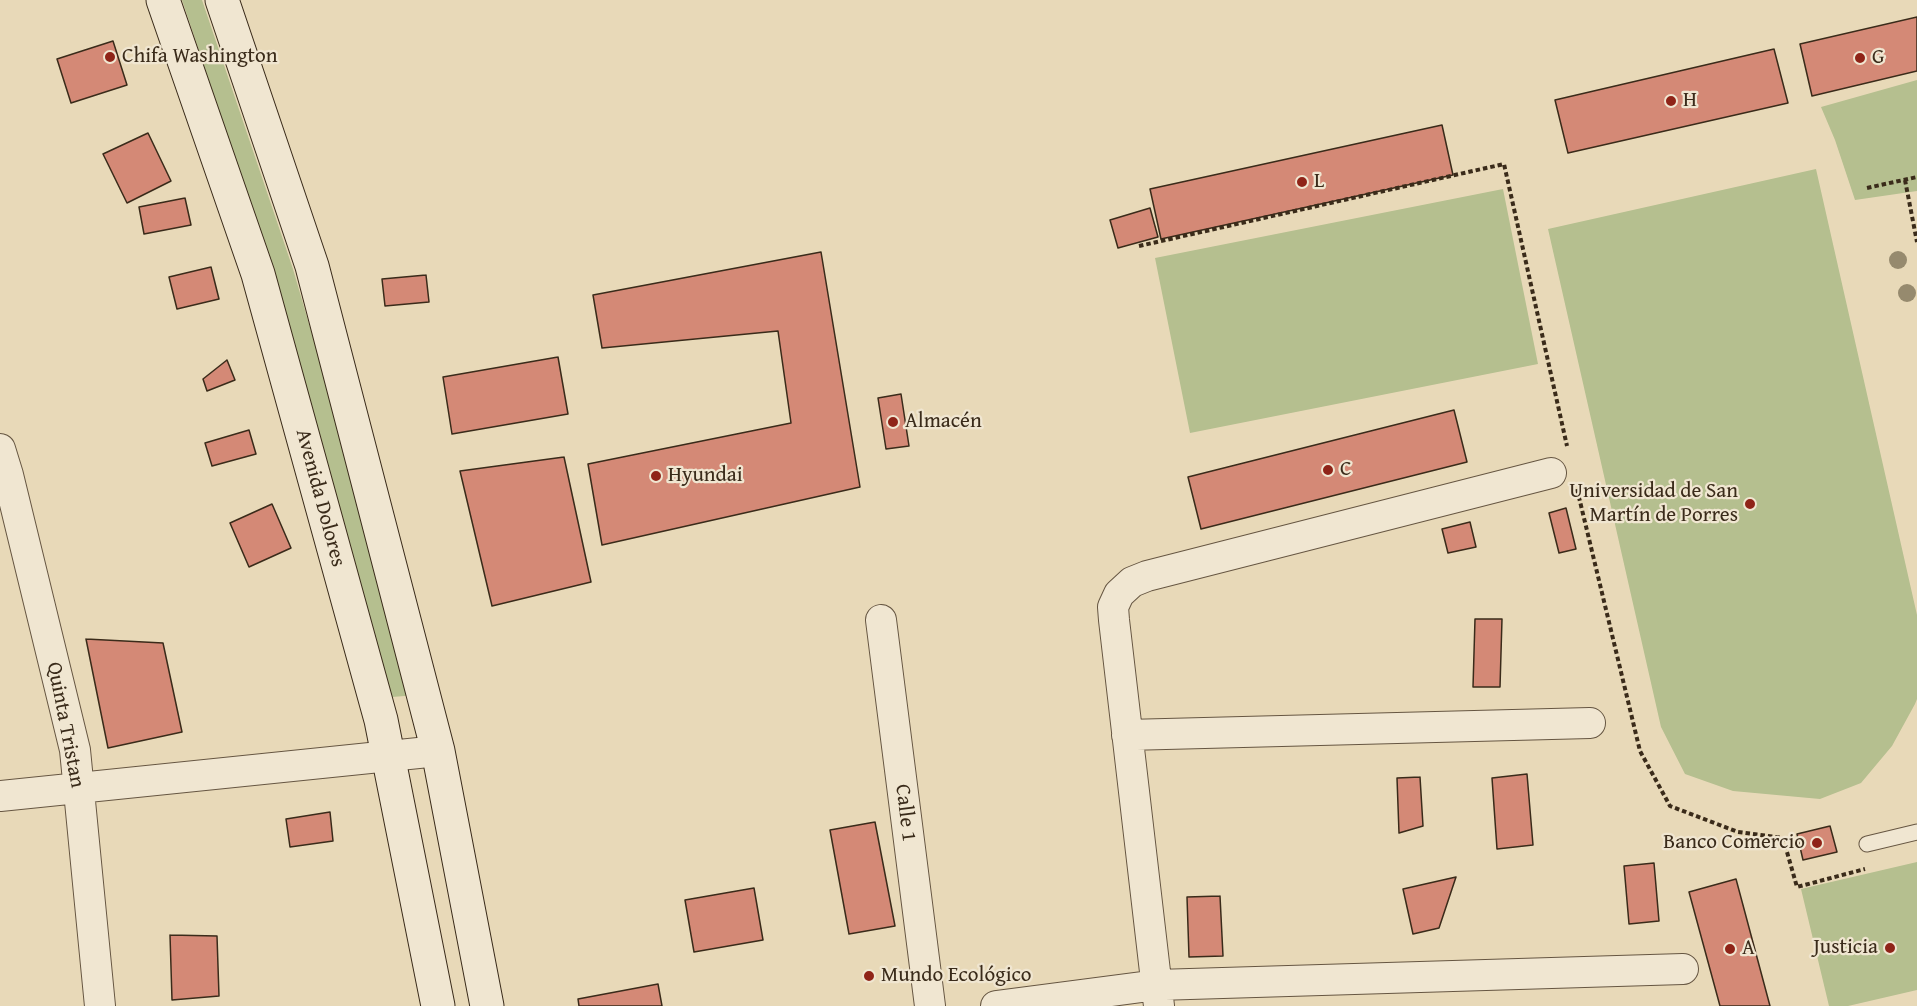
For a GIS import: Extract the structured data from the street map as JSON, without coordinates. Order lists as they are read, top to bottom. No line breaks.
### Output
{"streets":{"main road":["Avenida Dolores"],"street":["Quinta Tristan","Calle 1"]},"places":["Chifa Washington","G","H","L","Almacén","C","Hyundai","Universidad de San Martín de Porres","Banco Comercio","Justicia","A","Mundo Ecológico"]}
